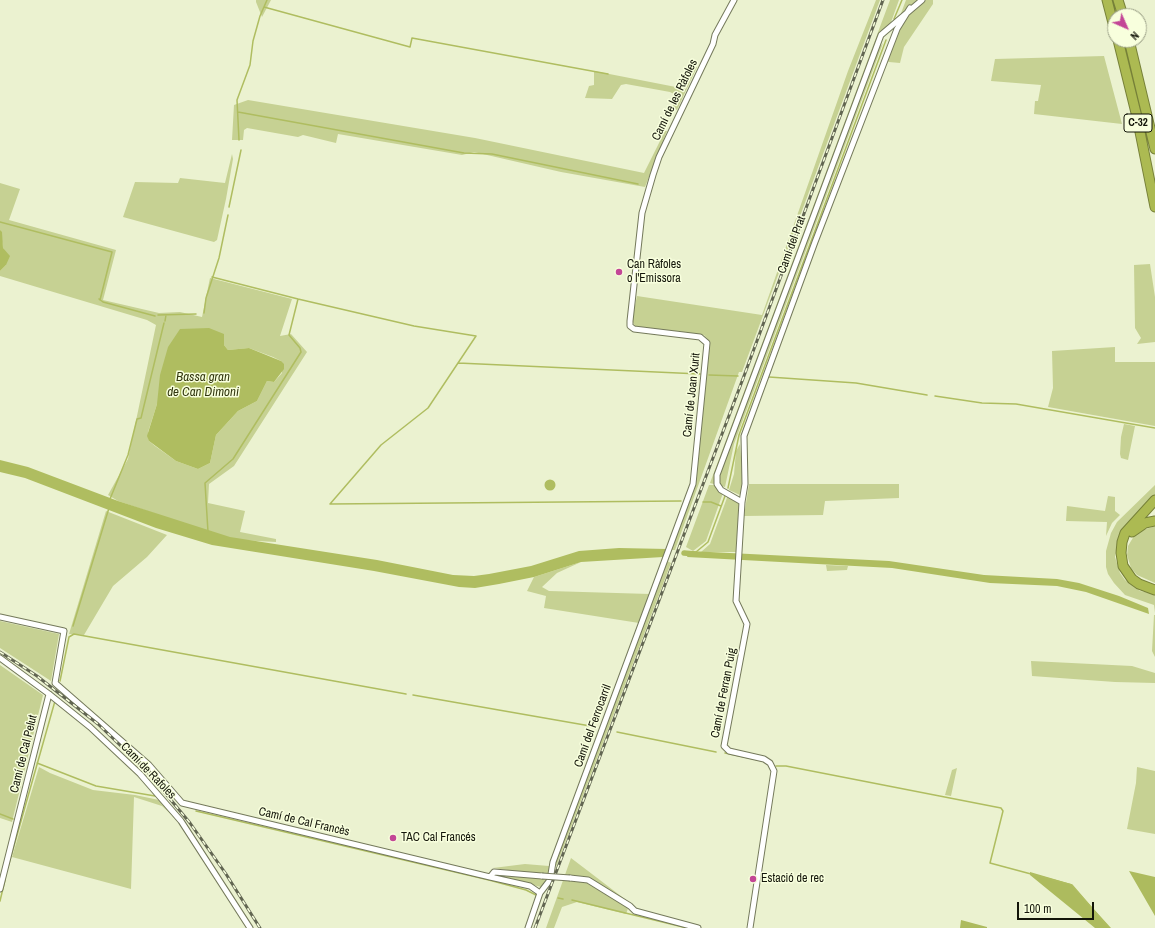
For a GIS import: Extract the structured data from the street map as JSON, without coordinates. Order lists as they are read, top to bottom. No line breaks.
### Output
{"streets":{"highway":["C-32"],"street":["Camí de les Ràfoles","Camí del Prat","Camí de Joan Xurit","Camí de Ferran Puig","Camí del Ferrocarril","Camí de Cal Pelut","Camí de Rafoles","Camí de Cal Francès"]},"crossings":[["Camí de les Ràfoles","Camí de Joan Xurit"],["Camí del Prat","Camí de Ferran Puig"],["Camí de Joan Xurit","Camí del Ferrocarril"],["Camí de Cal Pelut","Camí de Rafoles"]],"water":["Bassa gran de Can Dimoni"],"places":["Can Ràfoles o l'Emissora","TAC Cal Francés","Estació de rec"],"scale_bar":"100 m","north":"bottom right"}
